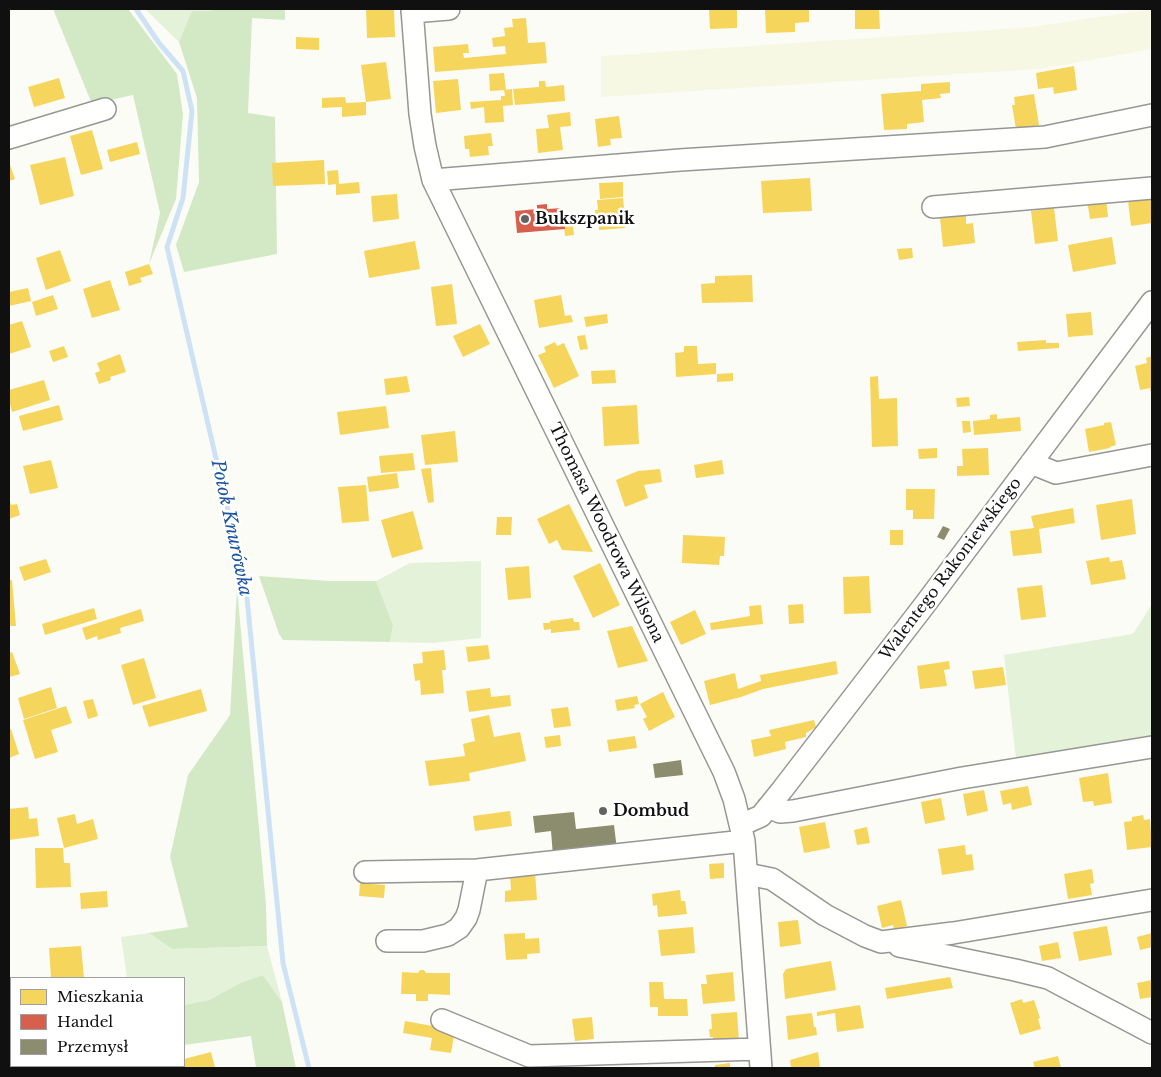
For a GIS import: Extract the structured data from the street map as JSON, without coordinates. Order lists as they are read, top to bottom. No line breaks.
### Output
{"streets":{"street":["Thomasa Woodrowa Wilsona","Walentego Rakoniewskiego"]},"crossings":[["Thomasa Woodrowa Wilsona","Walentego Rakoniewskiego"]],"water":["Potok Knurówka"],"places":["Bukszpanik","Dombud"],"legend":["Mieszkania","Handel","Przemysł"]}
